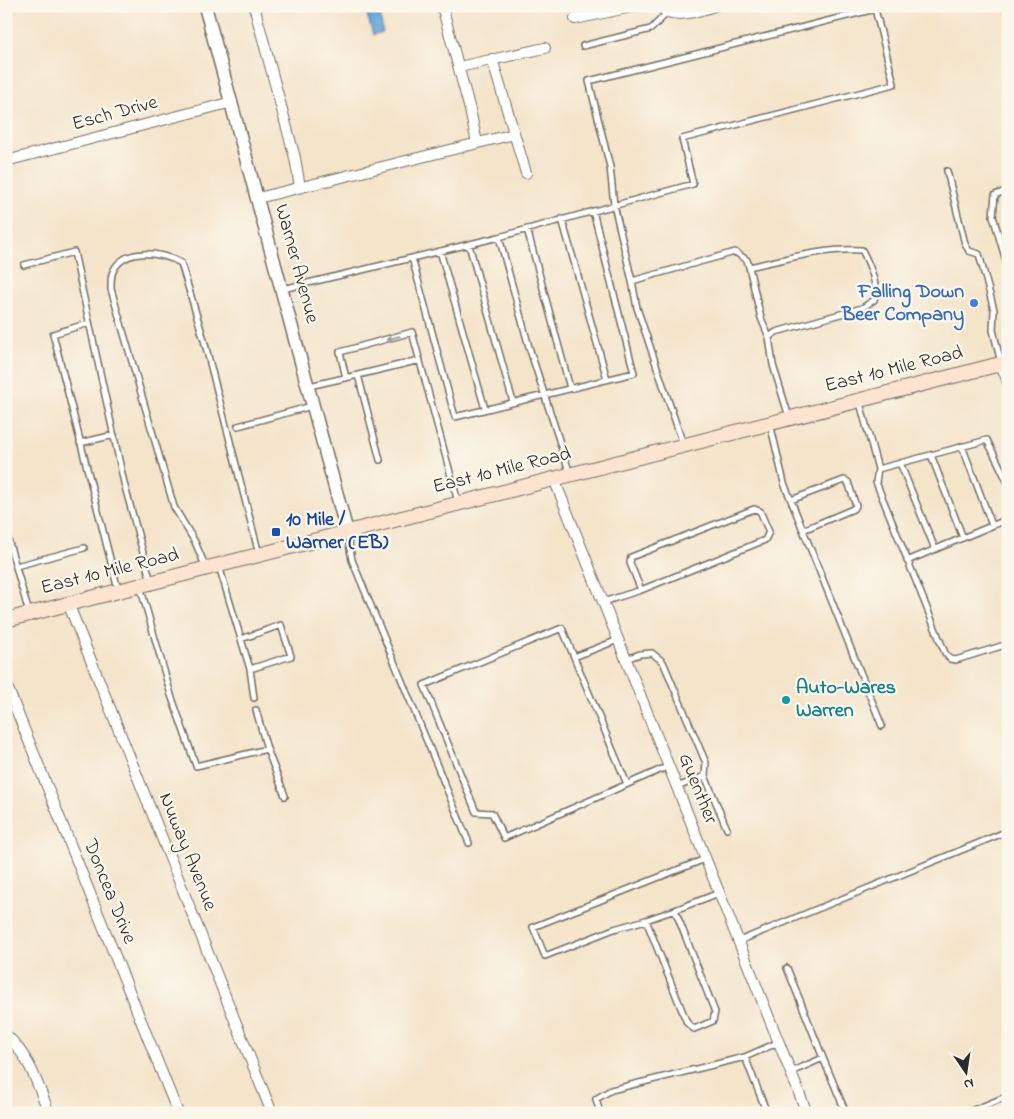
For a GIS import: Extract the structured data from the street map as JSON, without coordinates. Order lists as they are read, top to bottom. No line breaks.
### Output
{"streets":{"main road":["East 10 Mile Road"],"street":["Esch Drive","Warner Avenue","Guenther","Nuway Avenue","Doncea Drive"]},"crossings":[["Esch Drive","Warner Avenue"],["Warner Avenue","East 10 Mile Road"],["East 10 Mile Road","Guenther"],["East 10 Mile Road","Nuway Avenue"]],"places":{"other":["Falling Down Beer Company","Auto-Wares Warren"],"transit":["10 Mile / Warner (EB)"]},"north":"bottom"}
